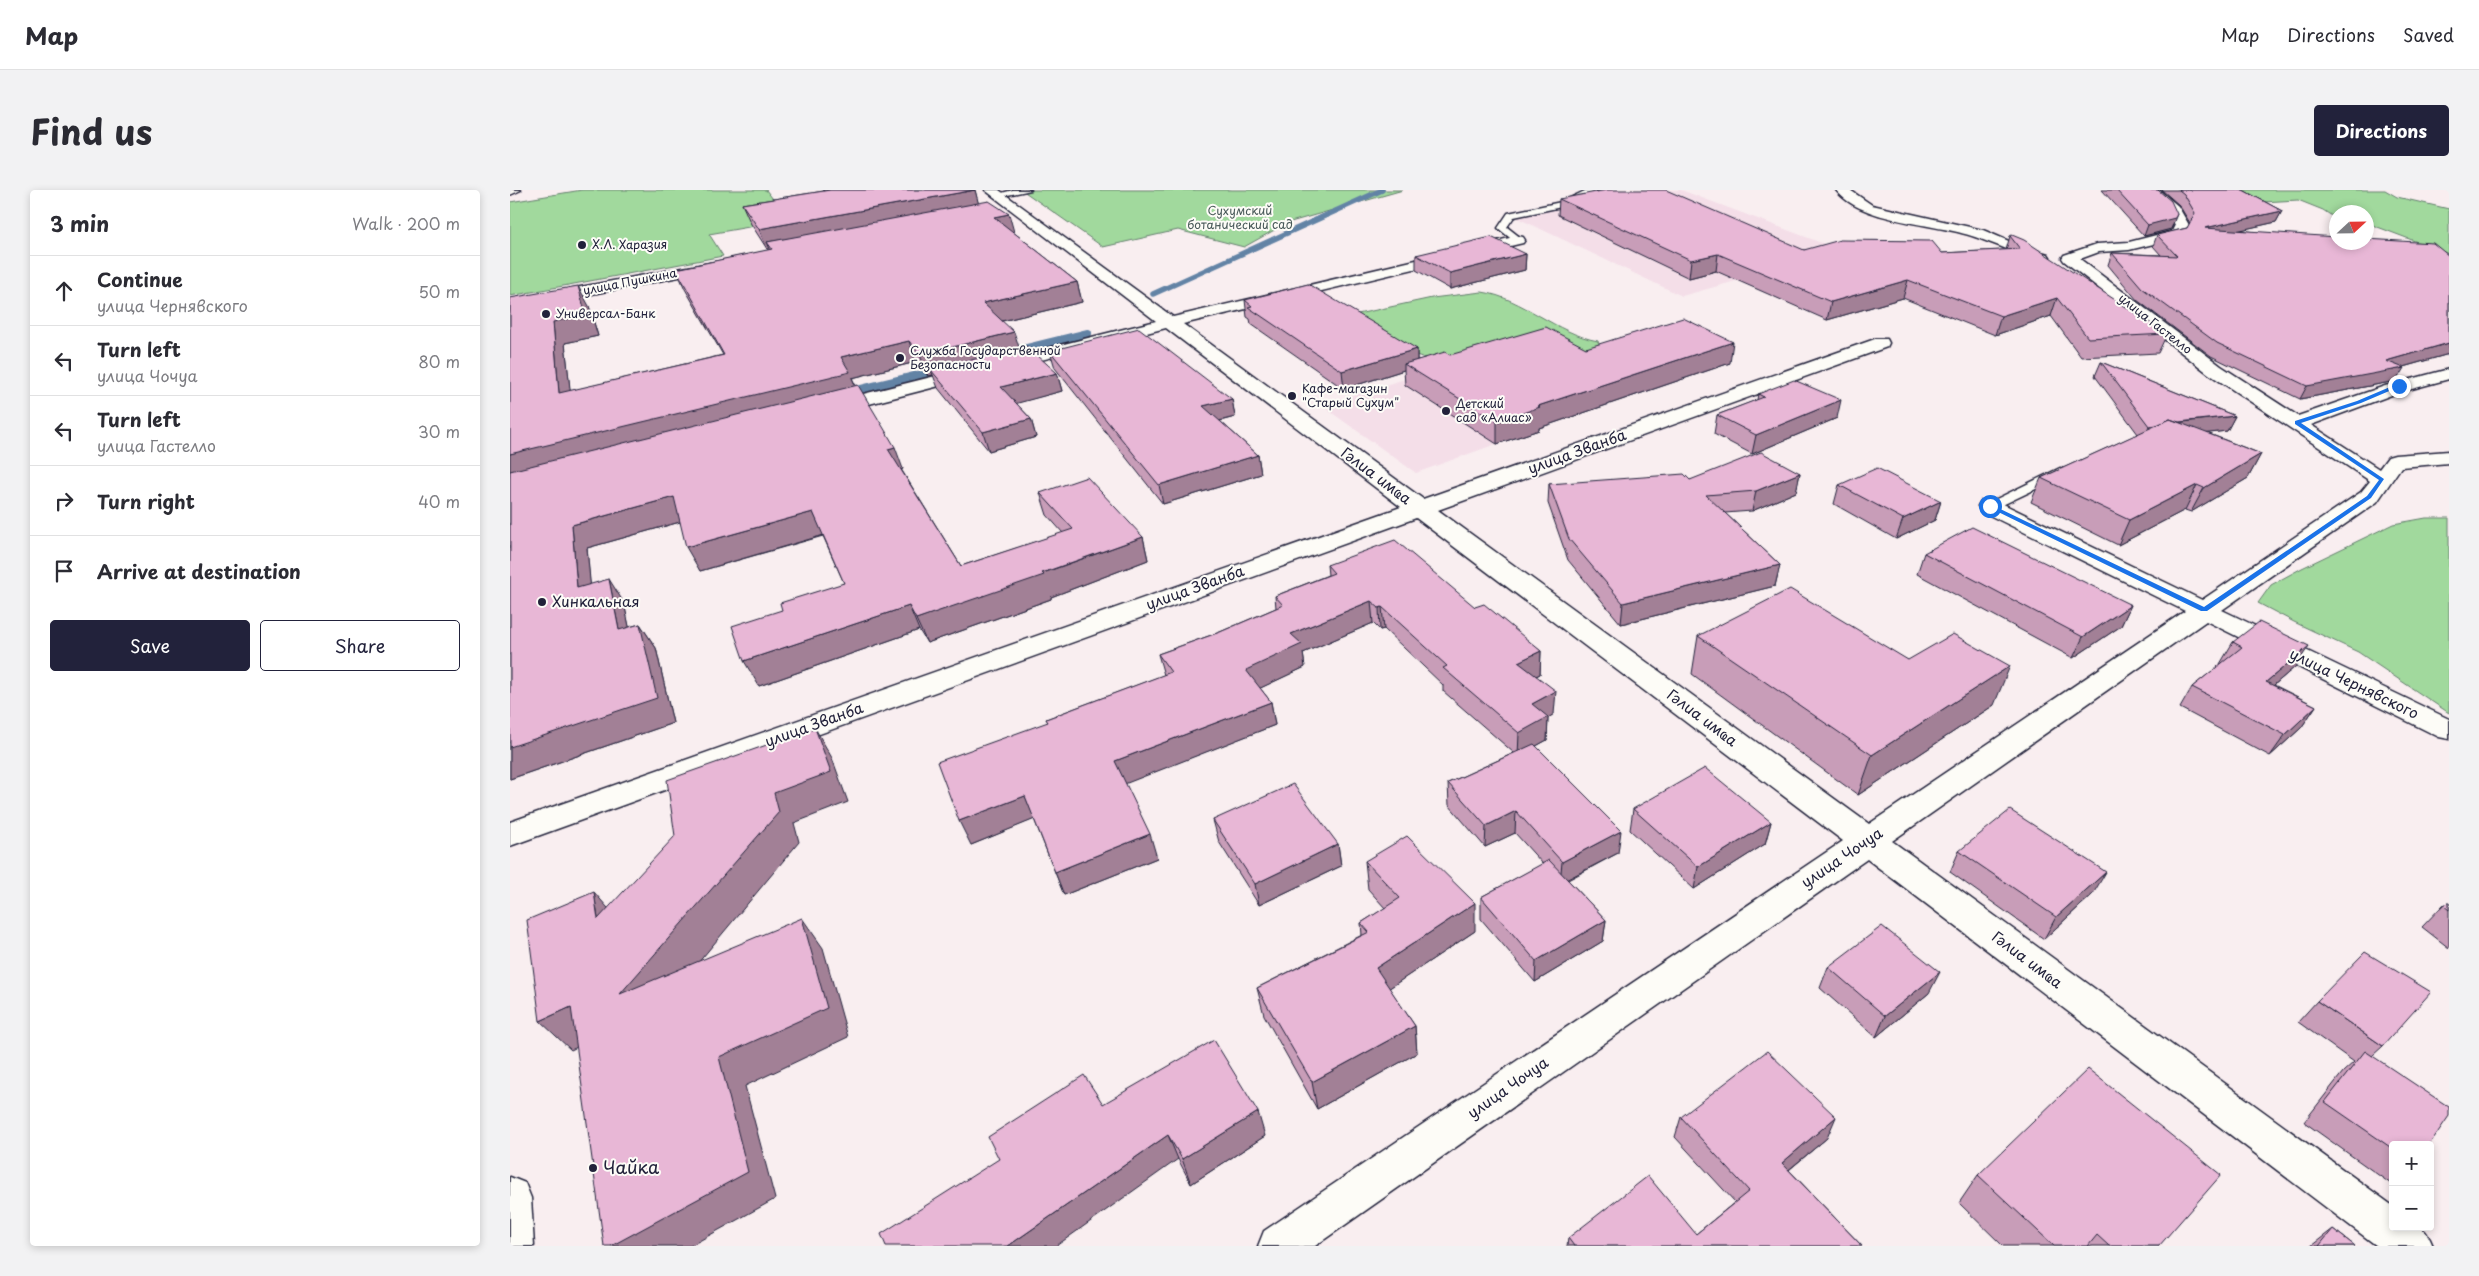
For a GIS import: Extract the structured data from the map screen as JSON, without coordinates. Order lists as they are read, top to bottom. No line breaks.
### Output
{"streets":{"main road":["улица Пушкина","улица Гастелло","улица Званба","Гәлиа имҩа","улица Чернявского","улица Чочуа"]},"crossings":[["улица Гастелло","улица Чочуа"],["улица Званба","Гәлиа имҩа"],["Гәлиа имҩа","улица Чочуа"],["улица Чернявского","улица Чочуа"]],"parks":["Сухумский ботанический сад"],"places":["Х.Л. Харазия","Универсал-Банк","Служба Государственной Безопасности","Кафе-магазин \"Старый Сухум\"","Детский сад «Алиас»","Хинкальная","Чайка"],"north":"right","page":{"header":"Map","nav":["Map","Directions","Saved"],"title":"Find us","buttons":["Directions",["Save","Share"]],"heading":["3 min","Walk · 200 m"],"list":[["Continue","улица Чернявского","50 m"],["Turn left","улица Чочуа","80 m"],["Turn left","улица Гастелло","30 m"],["Turn right","40 m"],"Arrive at destination"],"map_buttons":["+","−"]}}
